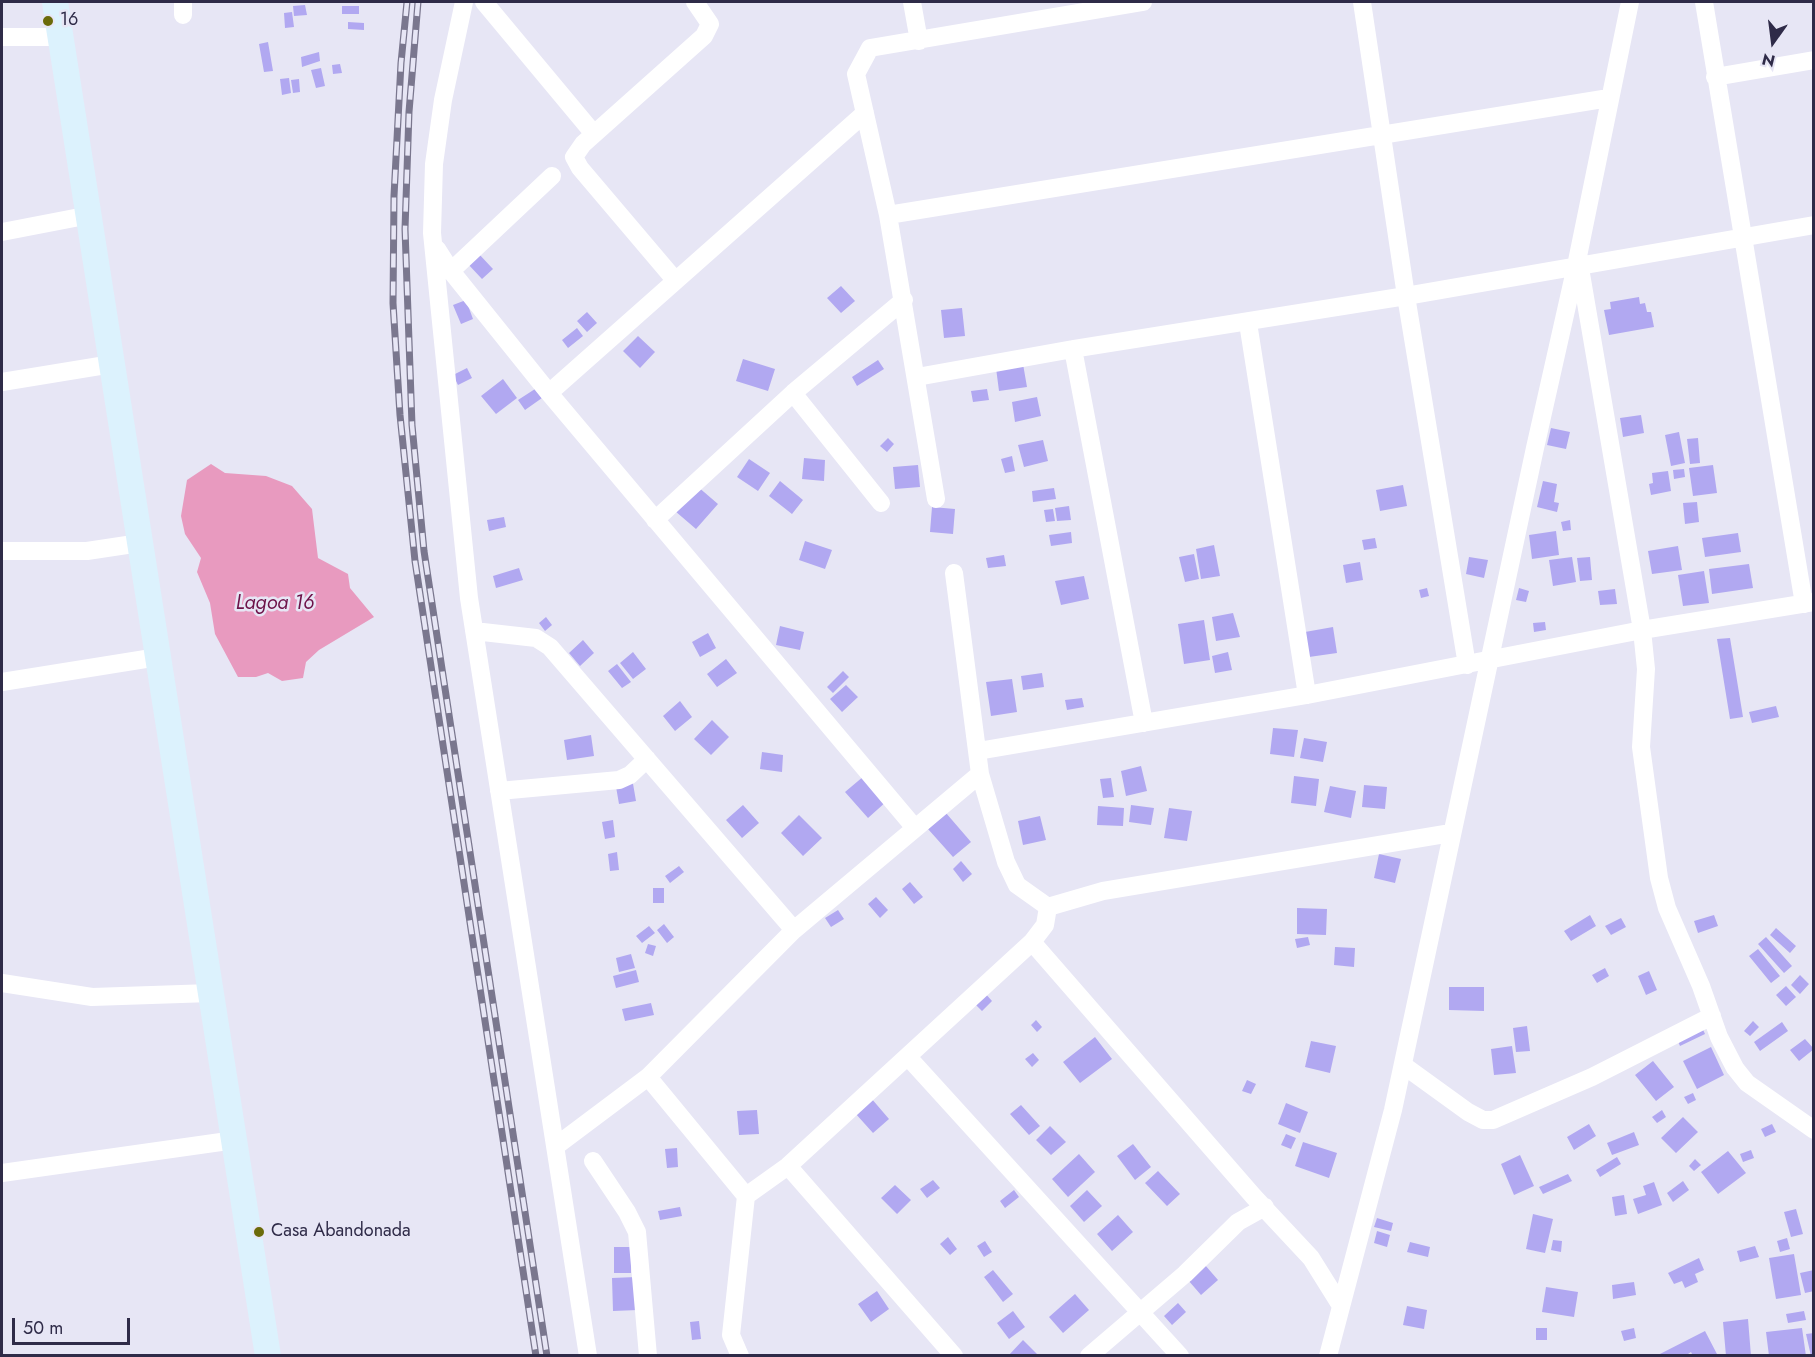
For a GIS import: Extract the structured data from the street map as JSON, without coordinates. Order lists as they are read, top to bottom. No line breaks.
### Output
{"water":["Lagoa 16"],"places":["16","Casa Abandonada"],"scale_bar":"50 m","north":"bottom"}
